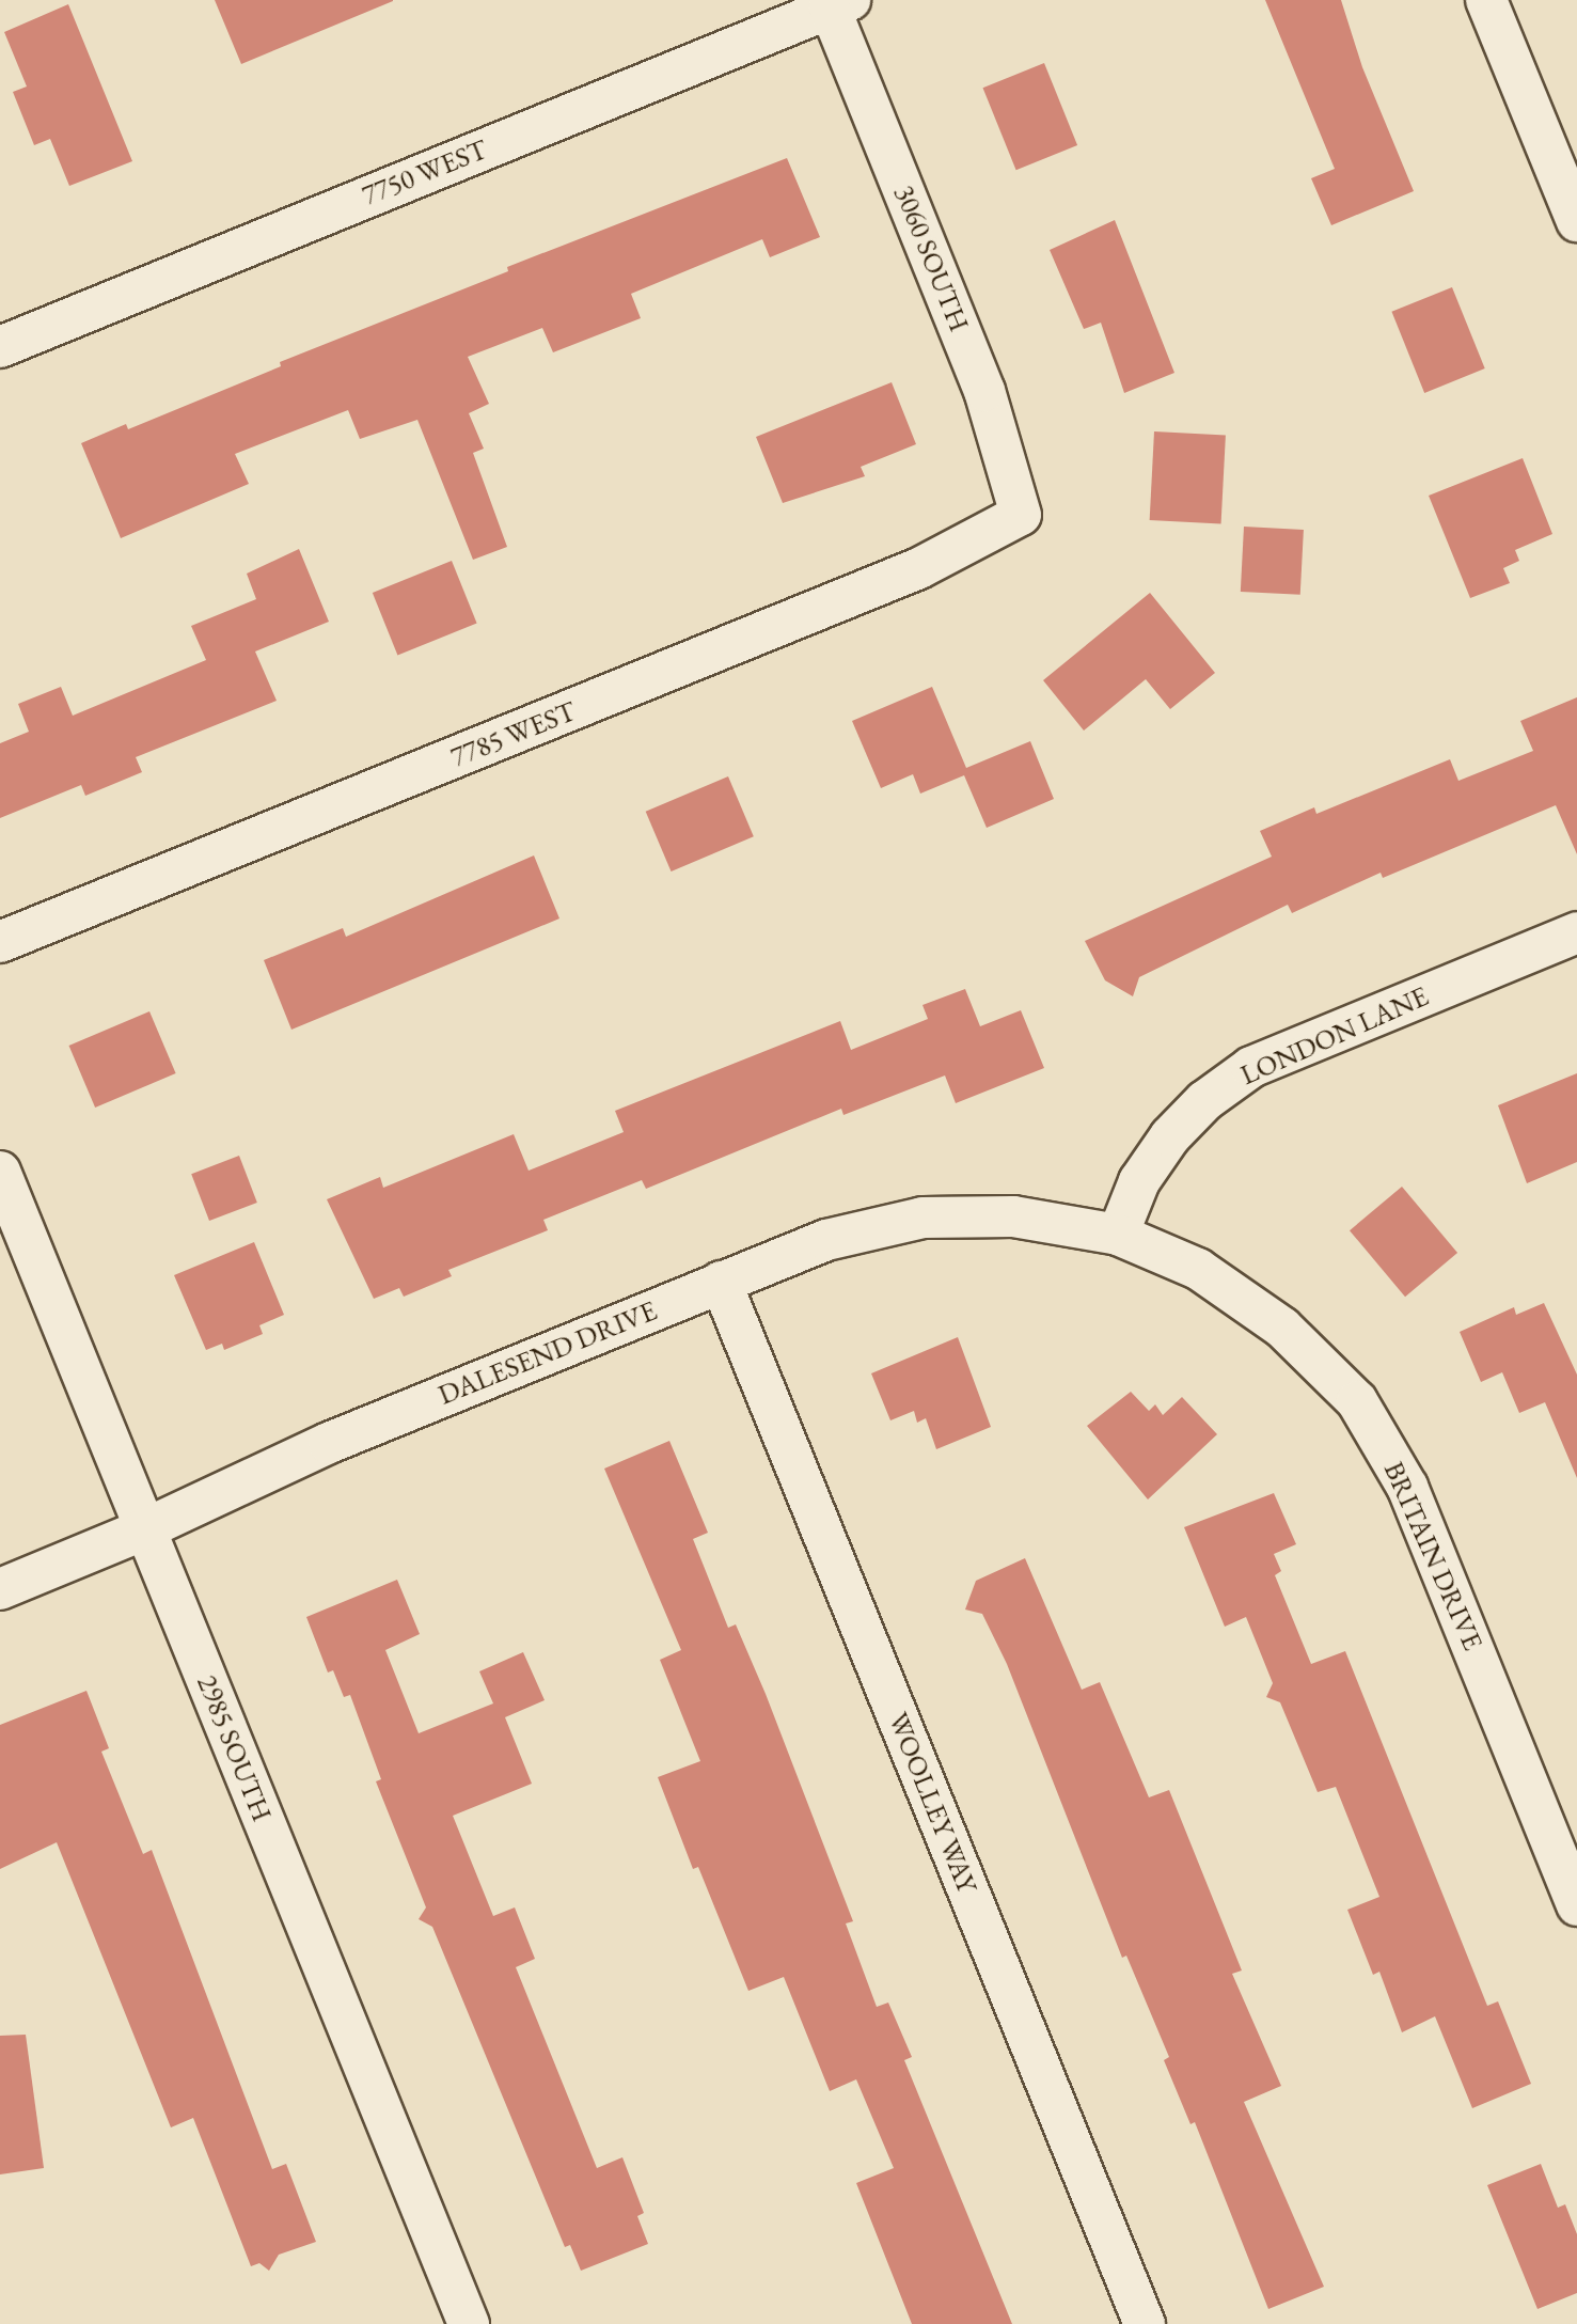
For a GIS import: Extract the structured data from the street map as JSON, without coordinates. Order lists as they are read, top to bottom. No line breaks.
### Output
{"streets":{"street":["7750 WEST","3060 SOUTH","7785 WEST","LONDON LANE","DALESEND DRIVE","BRITAIN DRIVE","2985 SOUTH","WOOLLEY WAY"]},"crossings":[["7750 WEST","3060 SOUTH"],["3060 SOUTH","7785 WEST"],["LONDON LANE","DALESEND DRIVE"],["LONDON LANE","BRITAIN DRIVE"],["DALESEND DRIVE","BRITAIN DRIVE"],["DALESEND DRIVE","2985 SOUTH"],["DALESEND DRIVE","WOOLLEY WAY"]]}
